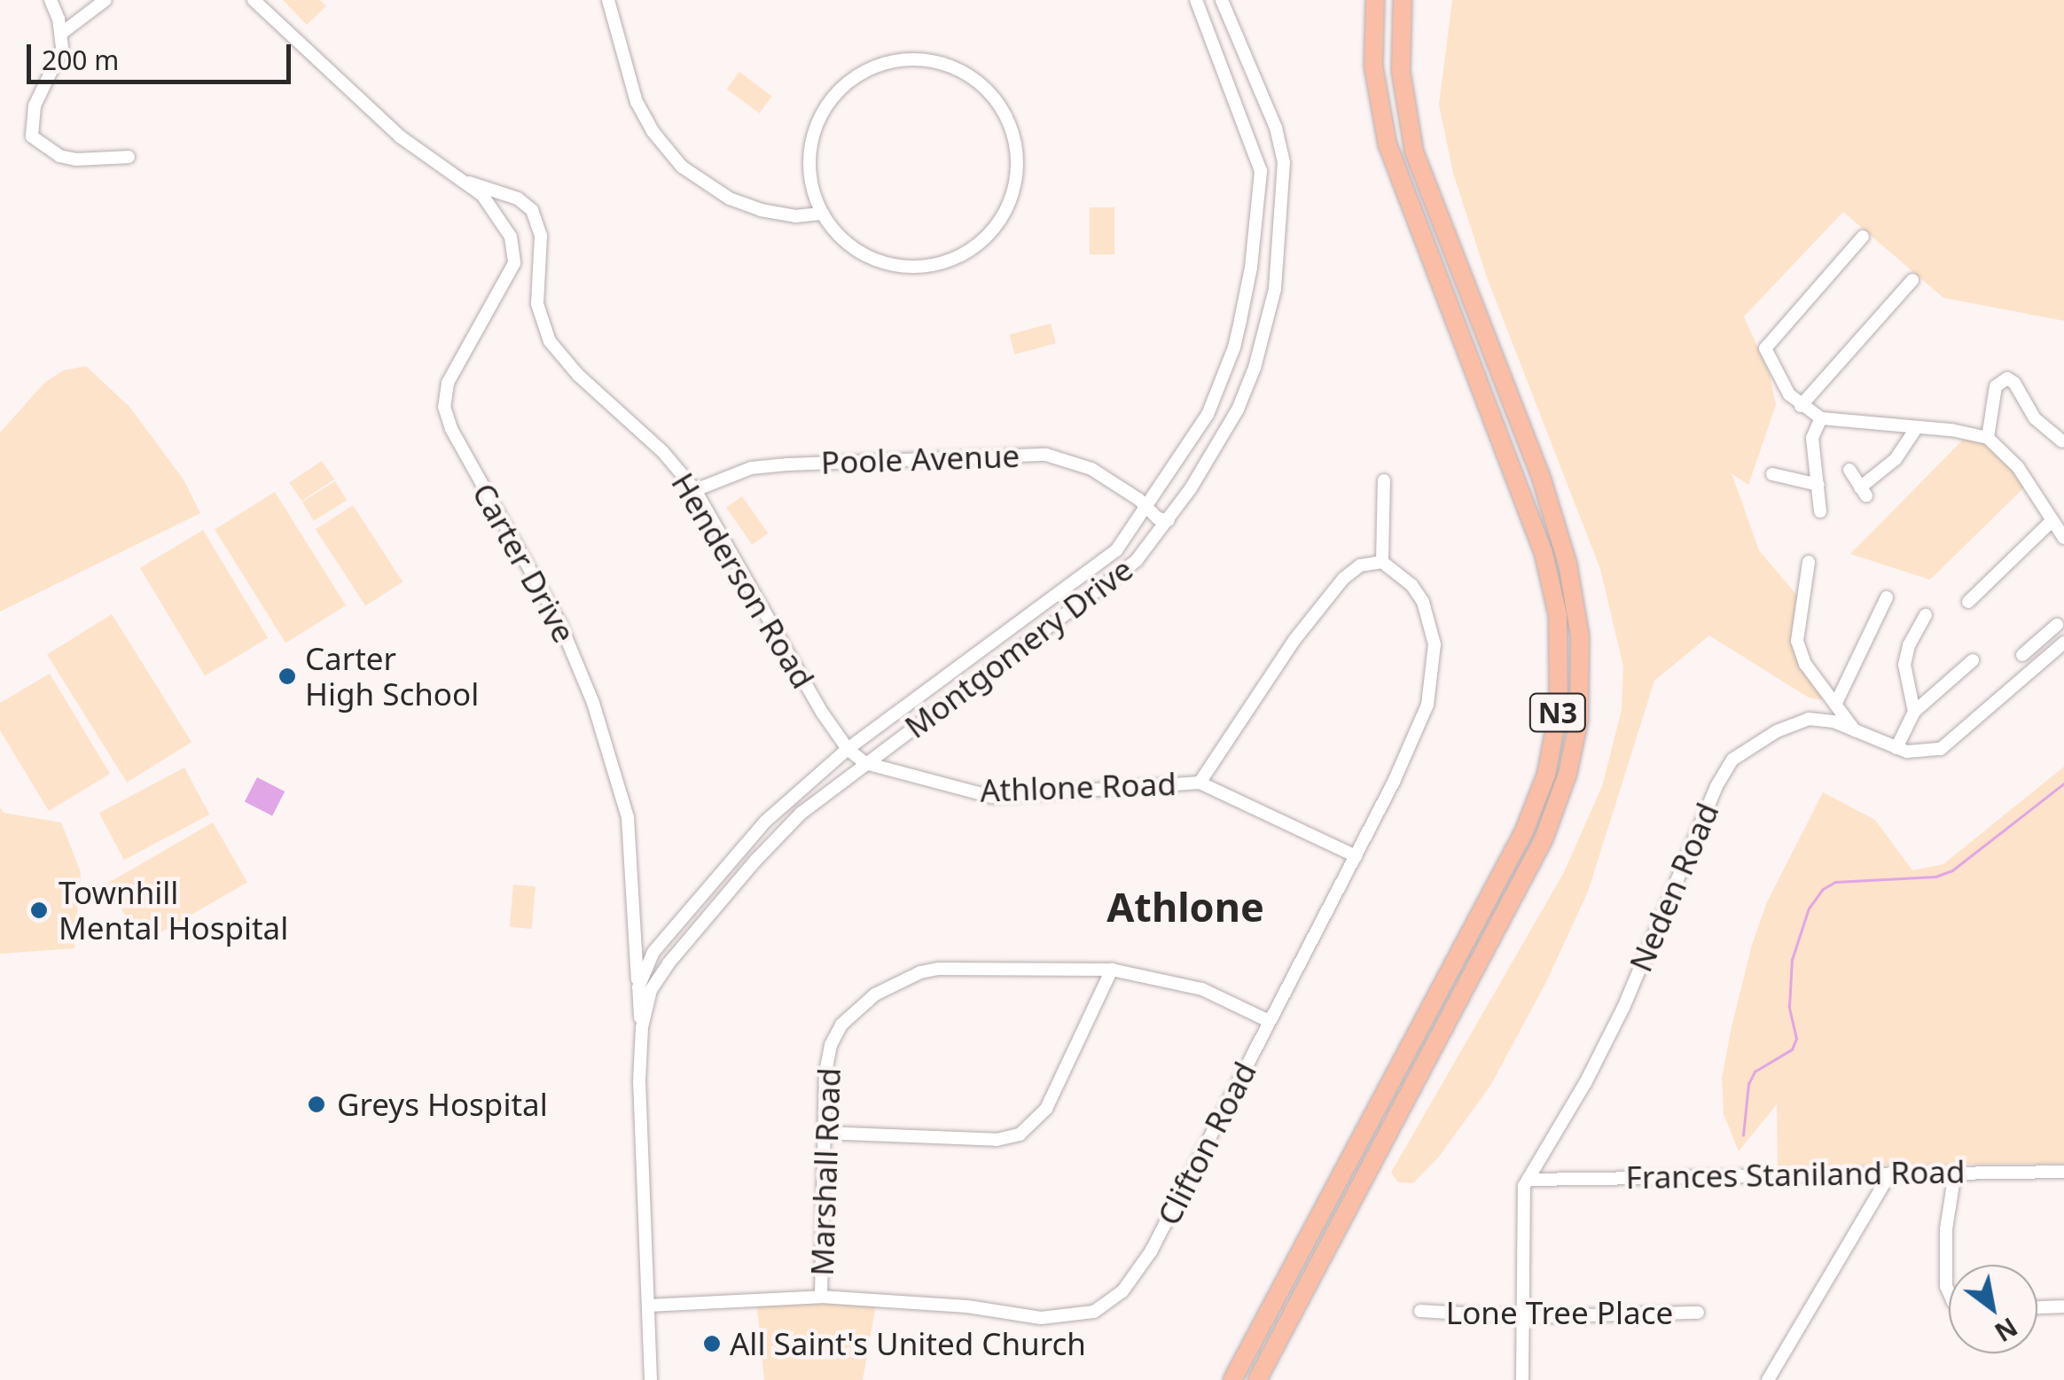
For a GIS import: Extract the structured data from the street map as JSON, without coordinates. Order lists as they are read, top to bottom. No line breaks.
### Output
{"streets":{"highway":["N3"],"street":["Poole Avenue","Carter Drive","Henderson Road","Montgomery Drive","Athlone Road","Neden Road","Clifton Road","Marshall Road","Frances Staniland Road","Lone Tree Place"]},"crossings":[["Poole Avenue","Henderson Road"],["Poole Avenue","Montgomery Drive"],["Carter Drive","Montgomery Drive"],["Henderson Road","Montgomery Drive"],["Henderson Road","Athlone Road"],["Montgomery Drive","Athlone Road"],["Montgomery Drive","Clifton Road"],["Athlone Road","Clifton Road"],["Neden Road","Frances Staniland Road"],["Neden Road","Lone Tree Place"],["Clifton Road","Marshall Road"]],"districts":["Athlone"],"places":["Carter High School","Townhill Mental Hospital","Greys Hospital","All Saint's United Church"],"scale_bar":"200 m","north":"bottom right"}
